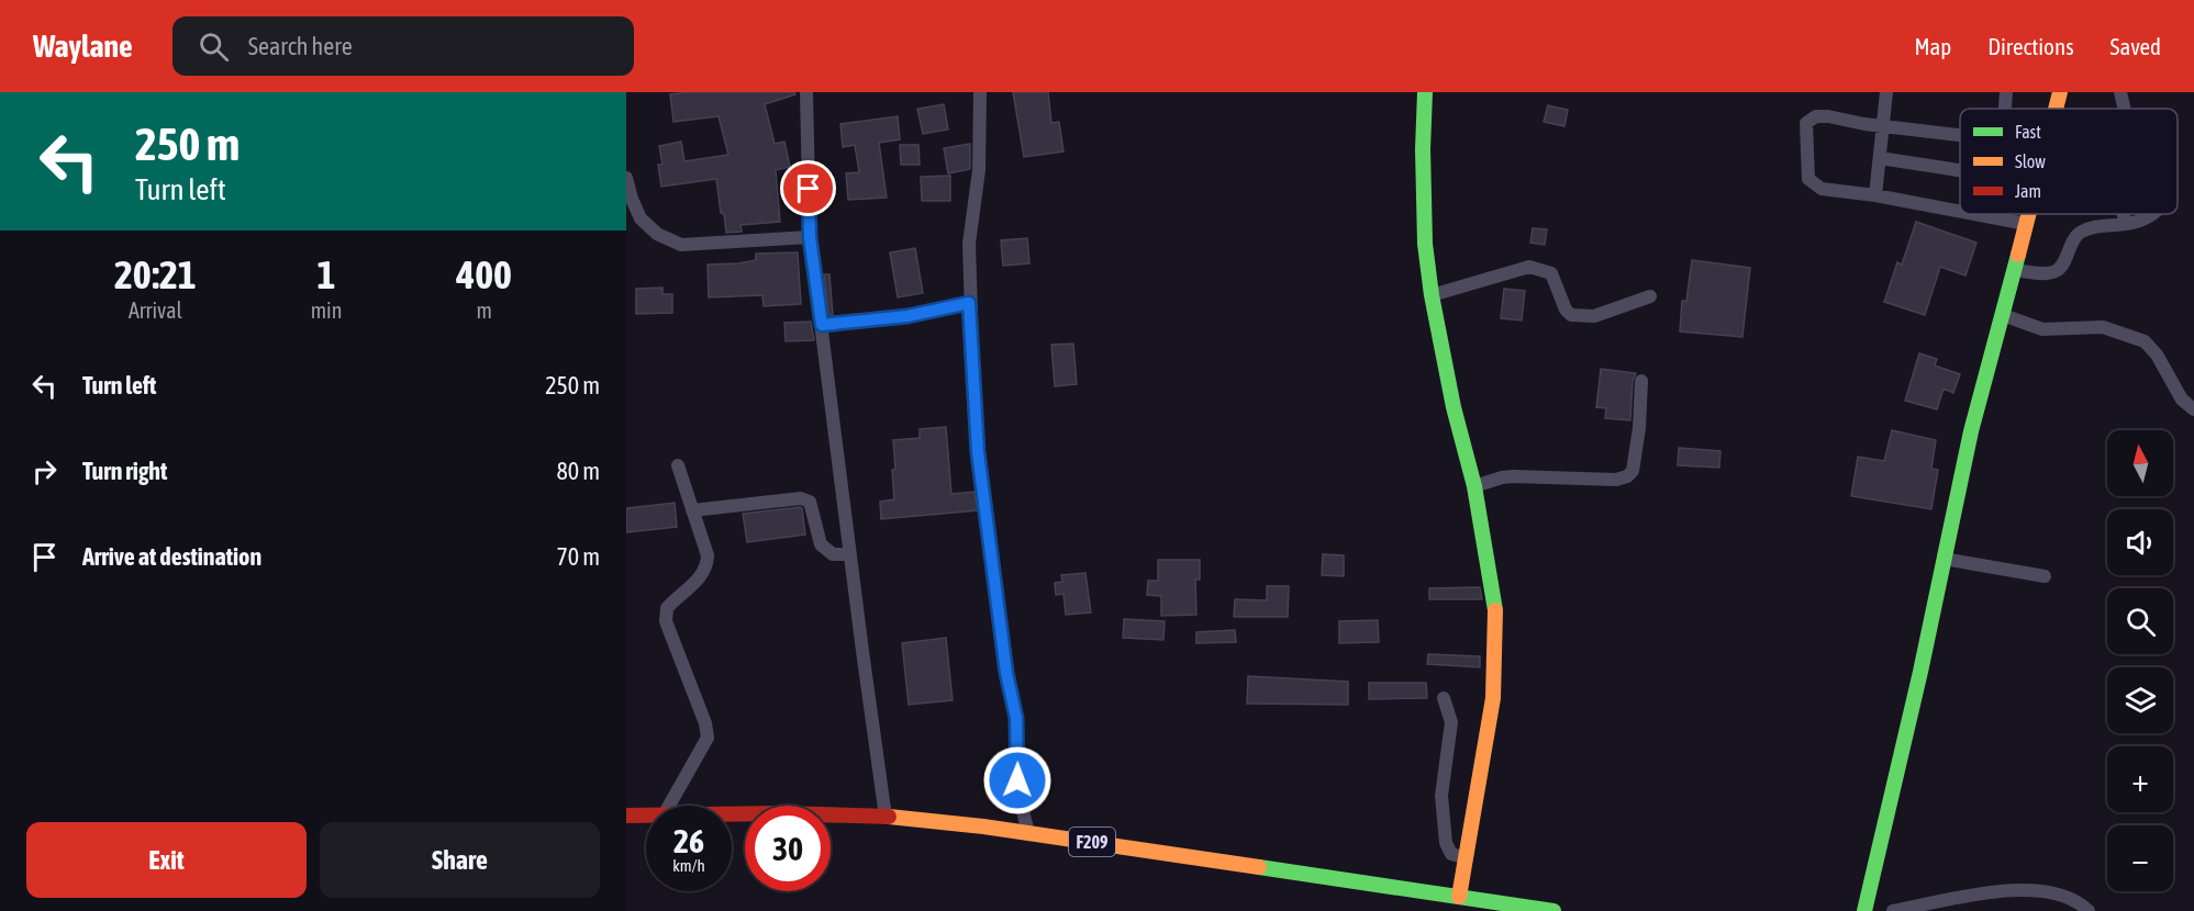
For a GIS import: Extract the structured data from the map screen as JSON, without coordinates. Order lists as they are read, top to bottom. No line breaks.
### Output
{"streets":{"street":["F209"]},"legend":["Fast","Slow","Jam"],"north":"top","page":{"header":"Waylane","search":"Search here","nav":["Map","Directions","Saved"],"turn":["250 m","Turn left"],"eta":["20:21","Arrival","1","min","400","m"],"list":[{"name":"Turn left","value":"250 m"},{"name":"Turn right","value":"80 m"},{"name":"Arrive at destination","value":"70 m"}],"map_buttons":["+","−"],"speed":"26 km/h","limit":"30","buttons":["Exit","Share"]}}
